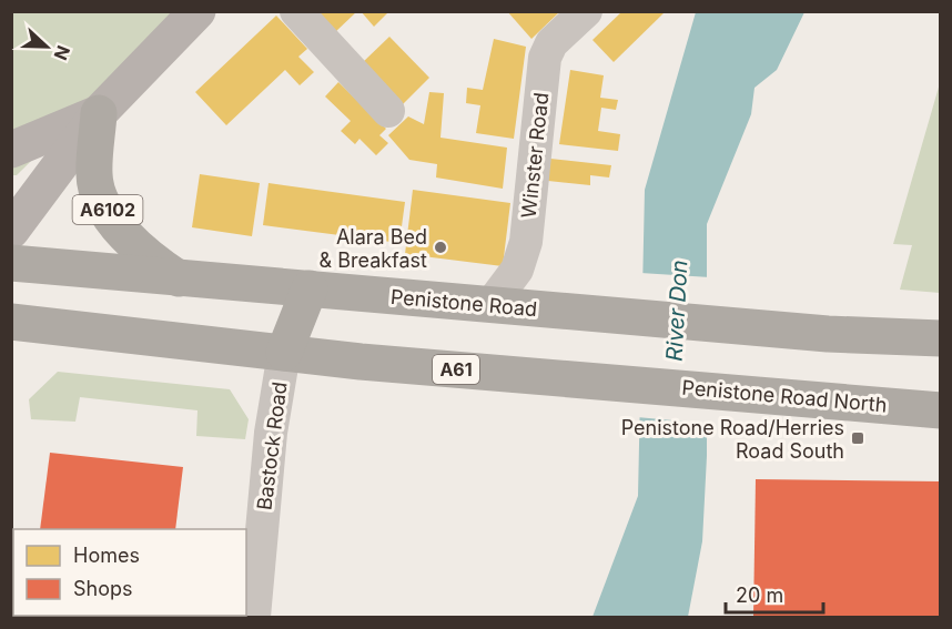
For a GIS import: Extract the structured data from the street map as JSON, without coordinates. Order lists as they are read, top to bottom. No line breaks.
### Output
{"streets":{"highway":["A6102","Penistone Road","A61","Penistone Road North"],"street":["Winster Road","Bastock Road"]},"crossings":[["Winster Road","Penistone Road"],["A6102","Penistone Road"],["A61","Penistone Road North"],["A61","Bastock Road"],["Penistone Road North","Bastock Road"]],"water":["River Don"],"places":{"other":["Alara Bed & Breakfast"],"transit":["Penistone Road/Herries Road South"]},"legend":["Homes","Shops"],"scale_bar":"20 m","north":"right"}
